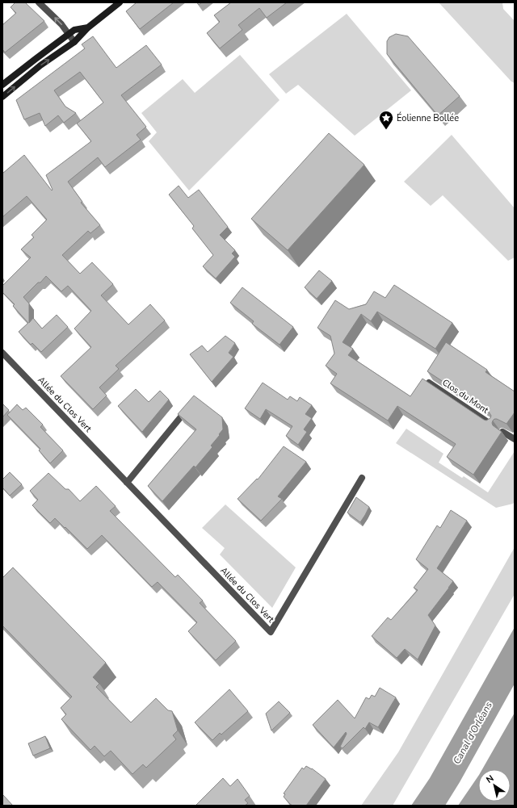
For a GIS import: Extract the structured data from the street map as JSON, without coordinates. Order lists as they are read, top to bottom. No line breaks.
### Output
{"streets":{"street":["Clos du Mont","Allée du Clos Vert"]},"water":["Canal d'Orléans"],"places":{"place":["Éolienne Bollée"]},"north":"top left"}
